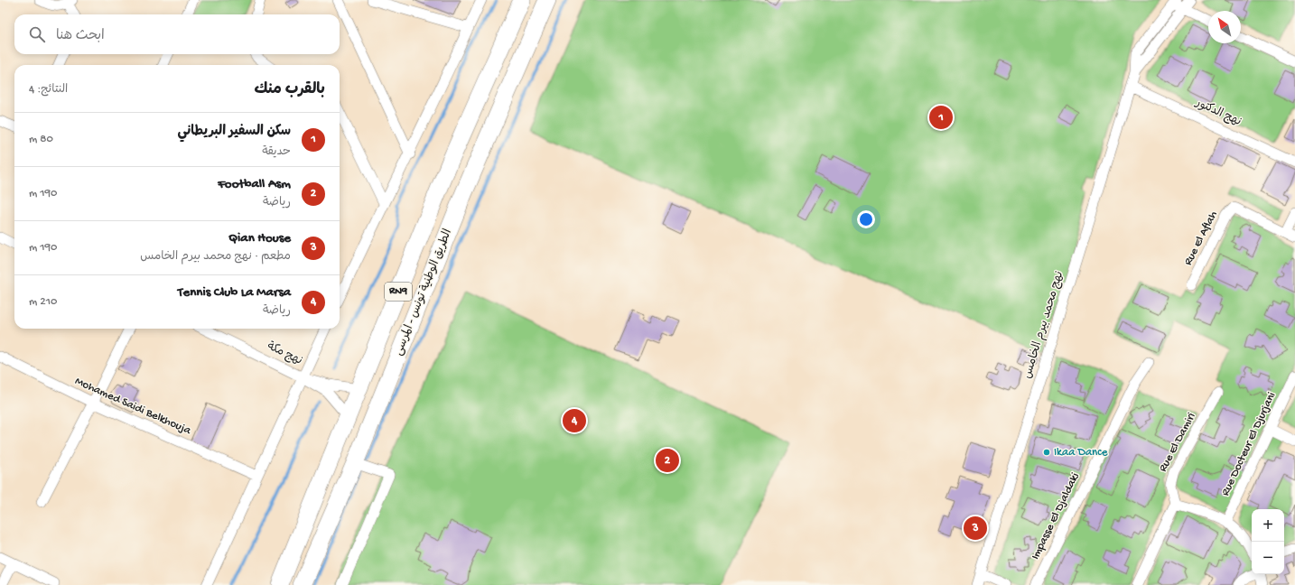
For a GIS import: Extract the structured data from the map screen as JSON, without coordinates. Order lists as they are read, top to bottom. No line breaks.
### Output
{"streets":{"highway":["RN9","الطريق الوطنية تونس - المرسى"],"street":["نهج الدكتور","Rue El Aflah","نهج محمد بيرم الخامس","نهج مكة","Mohamed Saidi Belkhouja","Rue El Damiri","Rue Docteur El Djurjani","Impasse El Djaldaki"]},"crossings":[["نهج الدكتور","نهج محمد بيرم الخامس"]],"places":["Ikaa Dance"],"north":"top left","page":{"search":"ابحث هنا","heading":["بالقرب منك","النتائج: 4"],"pins":["1","4","2","3"],"list":[{"mark":"1","name":"سكن السفير البريطاني","note":"حديقة","value":"80 m"},{"mark":"2","name":"Football Asm","note":"رياضة","value":"190 m"},{"mark":"3","name":"Qian House","note":"مطعم · نهج محمد بيرم الخامس","value":"190 m"},{"mark":"4","name":"Tennis Club La Marsa","note":"رياضة","value":"210 m"}],"map_buttons":["+","−"]}}
